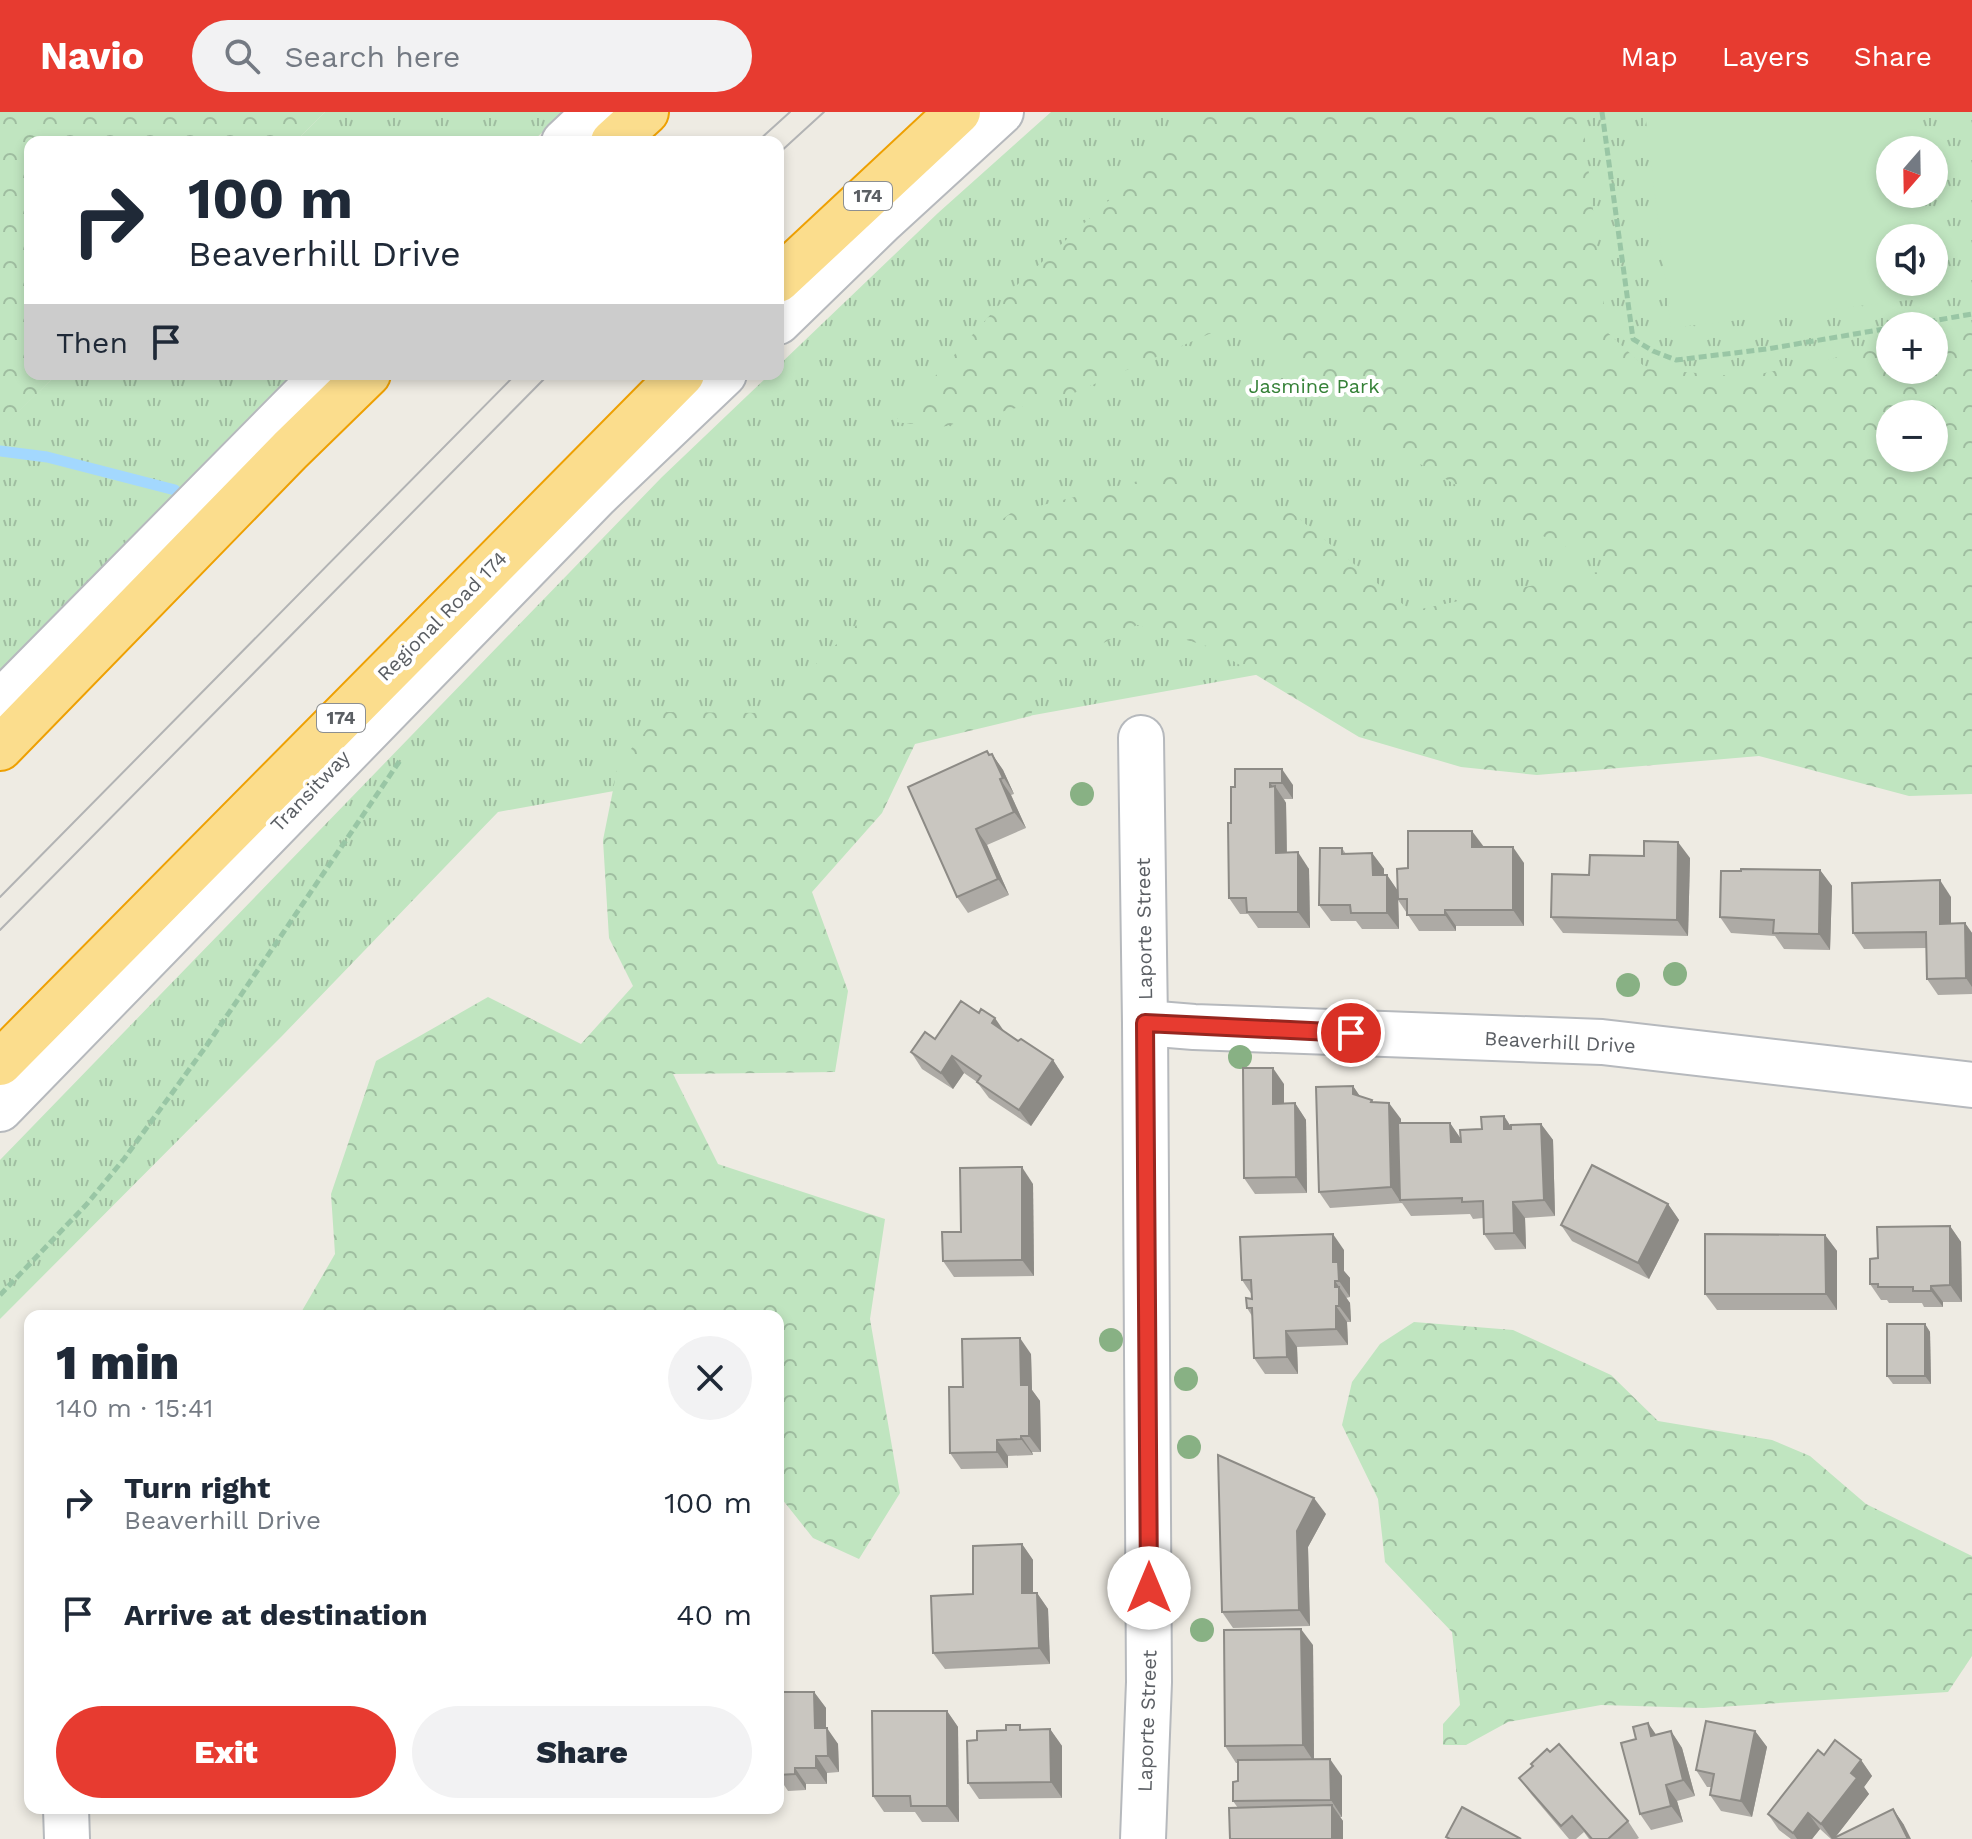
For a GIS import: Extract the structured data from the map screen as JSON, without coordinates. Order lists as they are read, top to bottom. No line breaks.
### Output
{"streets":{"highway":["174","Regional Road 174"],"street":["Transitway","Laporte Street","Beaverhill Drive"]},"crossings":[["Laporte Street","Beaverhill Drive"]],"parks":["Jasmine Park"],"north":"bottom","page":{"header":"Navio","search":"Search here","nav":["Map","Layers","Share"],"map_buttons":["+","−"],"turn":["100 m","Beaverhill Drive"],"then":"Then","heading":["1 min","140 m · 15:41"],"list":[{"name":"Turn right","note":"Beaverhill Drive","value":"100 m"},{"name":"Arrive at destination","value":"40 m"}],"buttons":["Exit","Share"]}}
